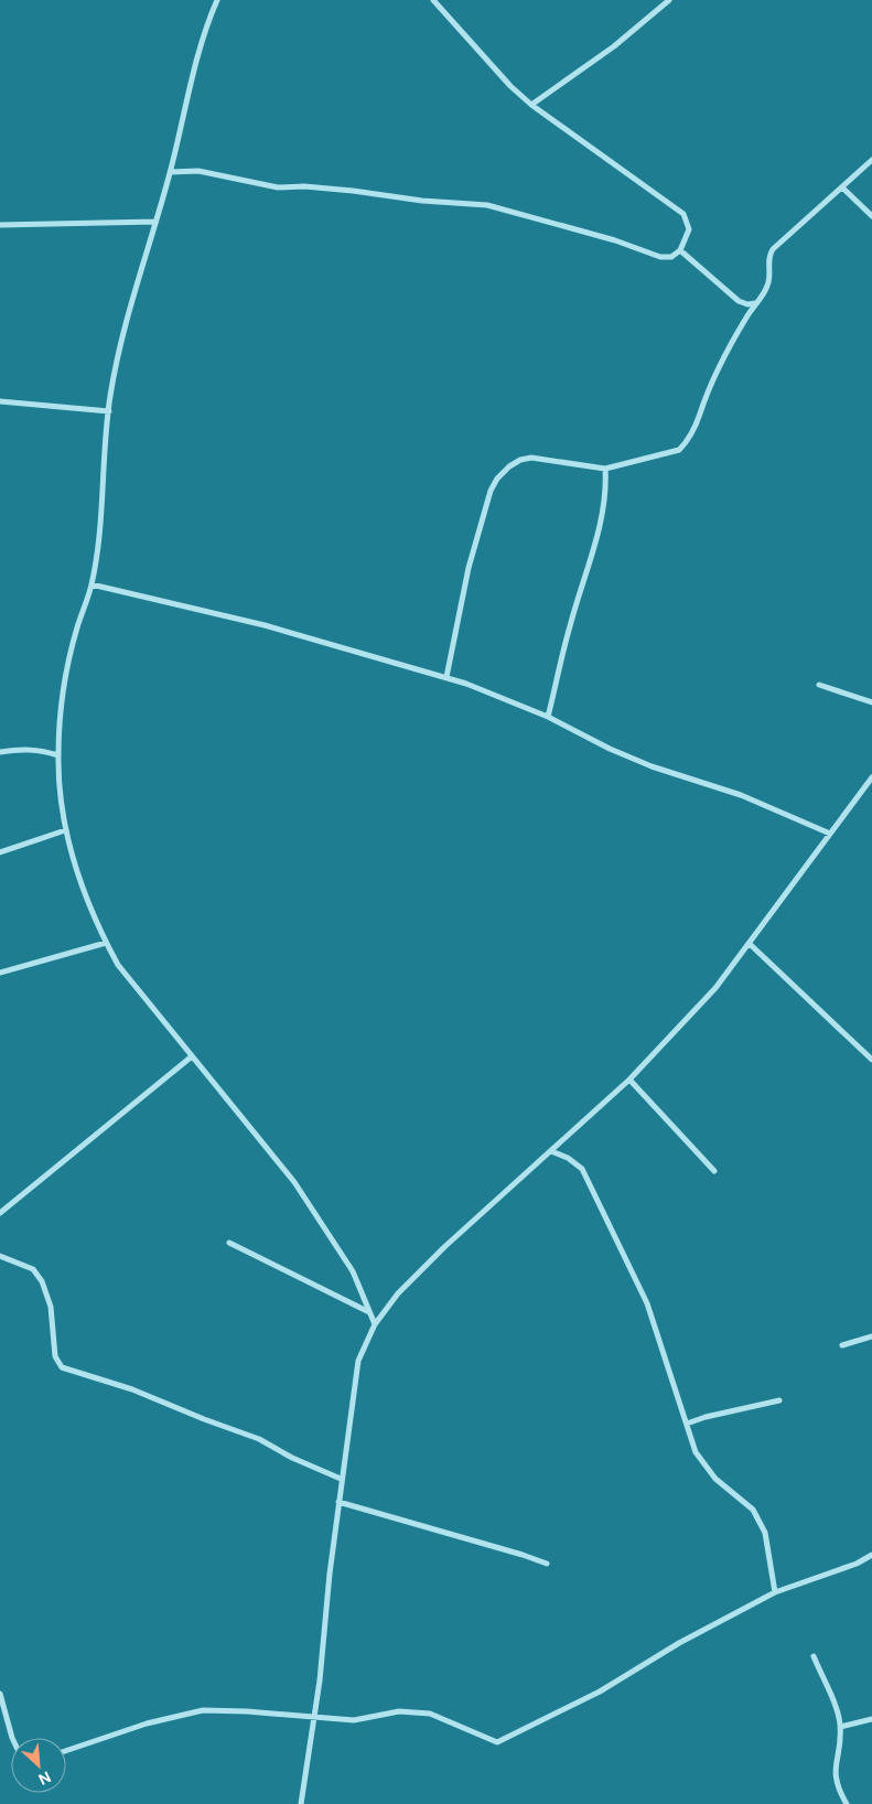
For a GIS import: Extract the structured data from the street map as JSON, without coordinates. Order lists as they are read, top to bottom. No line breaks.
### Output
{"north":"bottom right"}
